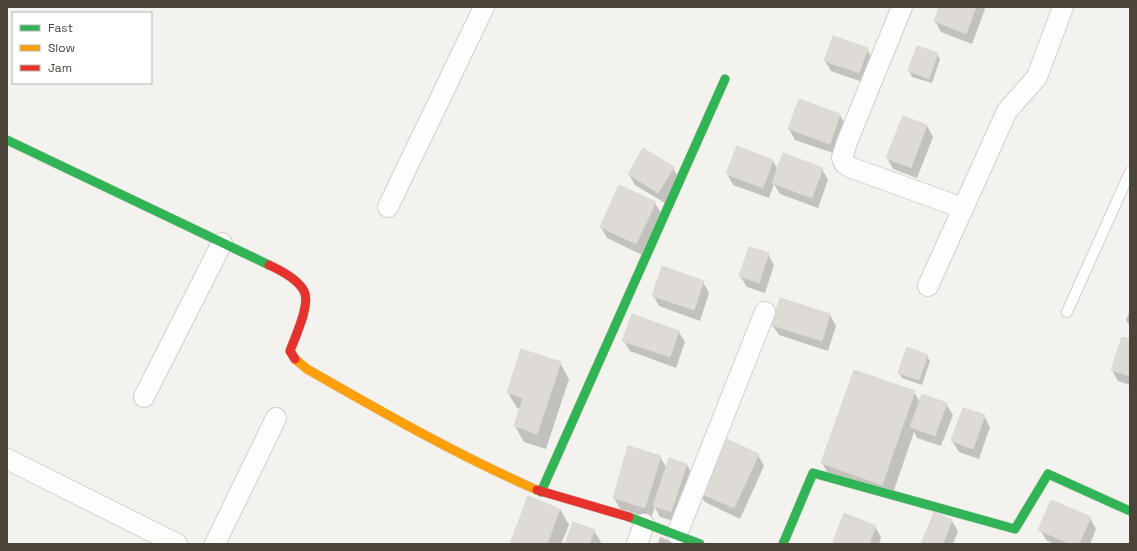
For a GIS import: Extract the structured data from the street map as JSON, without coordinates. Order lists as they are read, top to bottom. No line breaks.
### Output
{"legend":["Fast","Slow","Jam"]}
